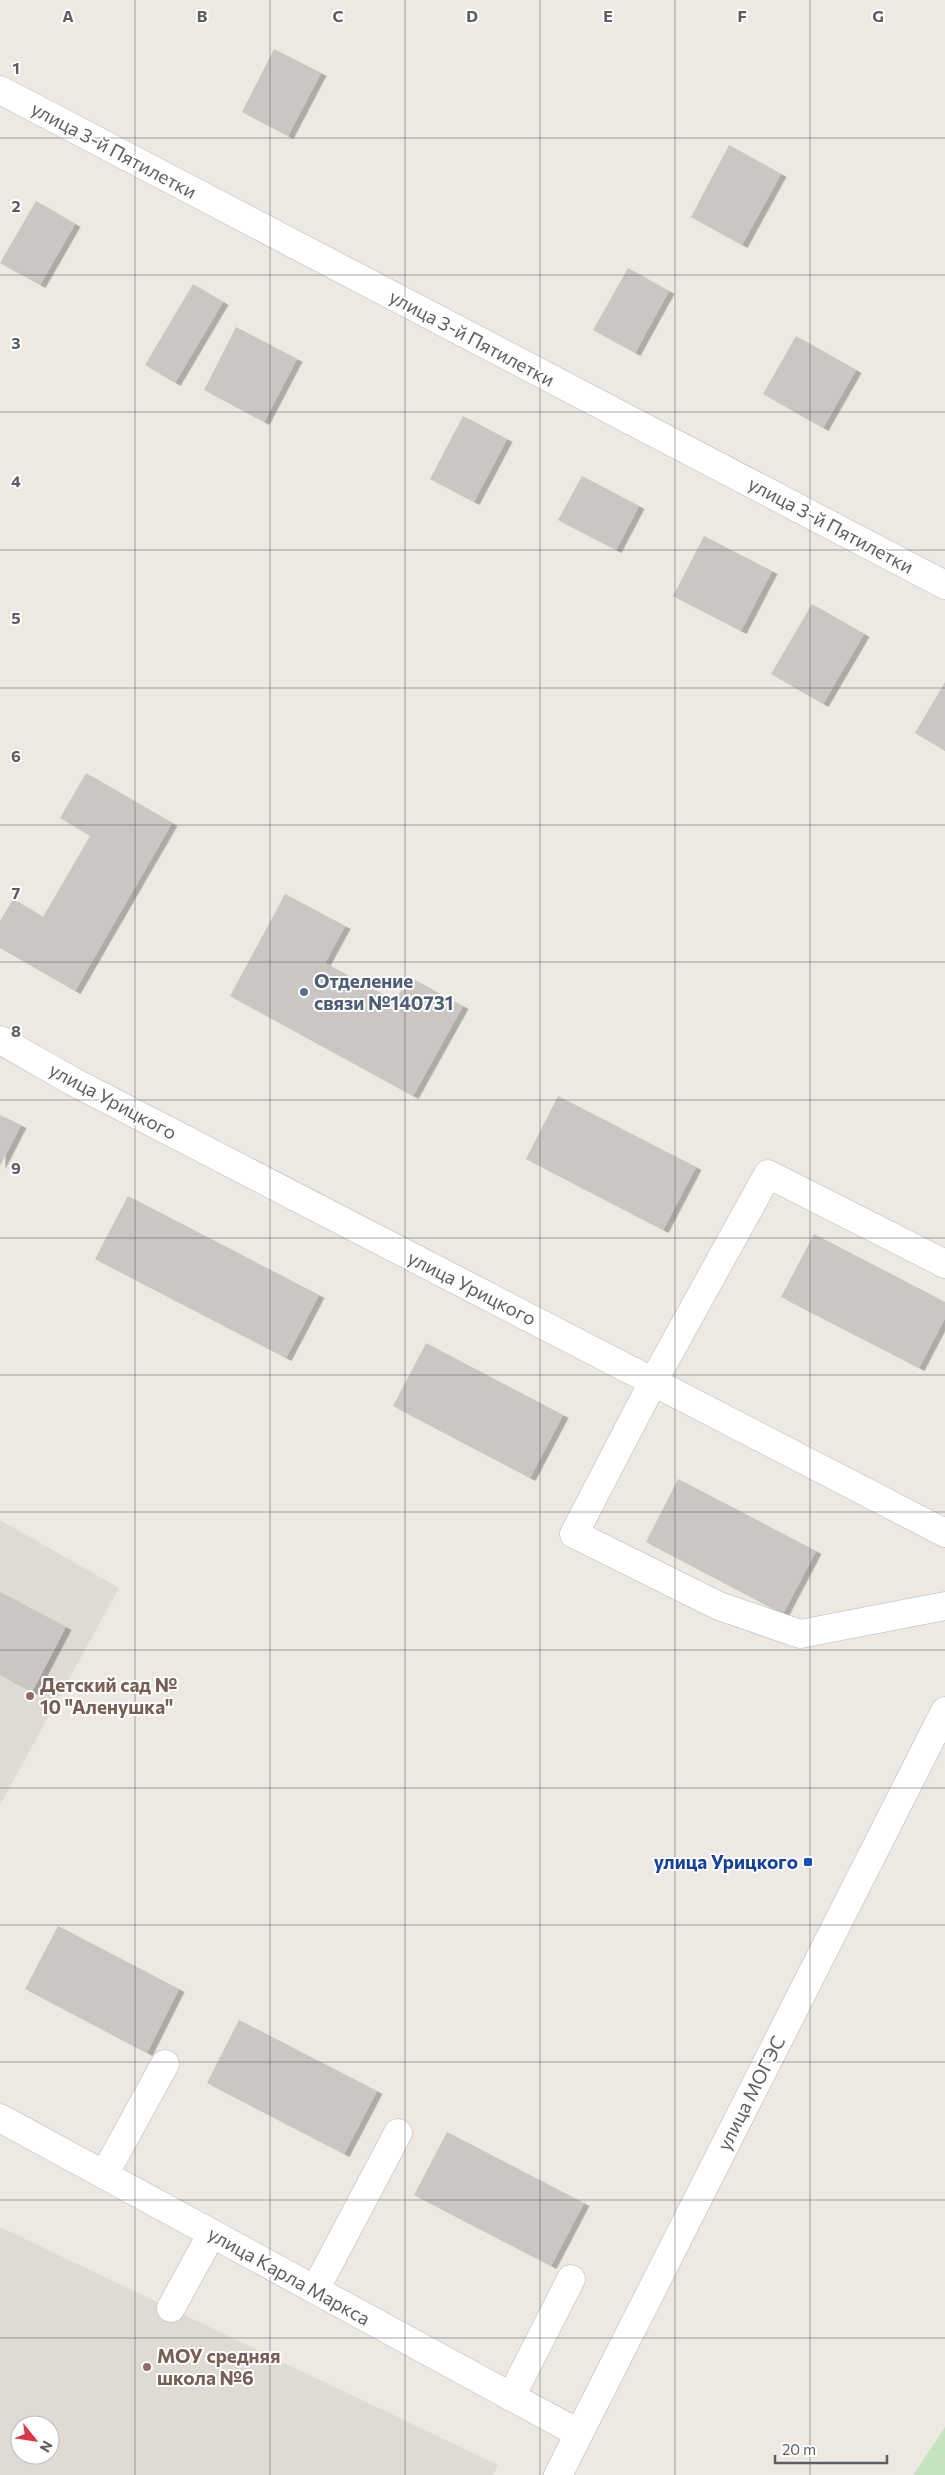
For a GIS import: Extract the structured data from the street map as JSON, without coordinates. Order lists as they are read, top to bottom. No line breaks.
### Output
{"streets":{"street":["улица 3-й Пятилетки","улица Урицкого","улица МОГЭС","улица Карла Маркса"]},"crossings":[["улица МОГЭС","улица Карла Маркса"]],"places":{"other":["Отделение связи №140731","Детский сад № 10 \"Аленушка\"","МОУ средняя школа №6"],"transit":["улица Урицкого"]},"scale_bar":"20 m","north":"bottom right","grid":{"columns":["A","B","C","D","E","F","G"],"rows":["1","2","3","4","5","6","7","8","9"]}}
